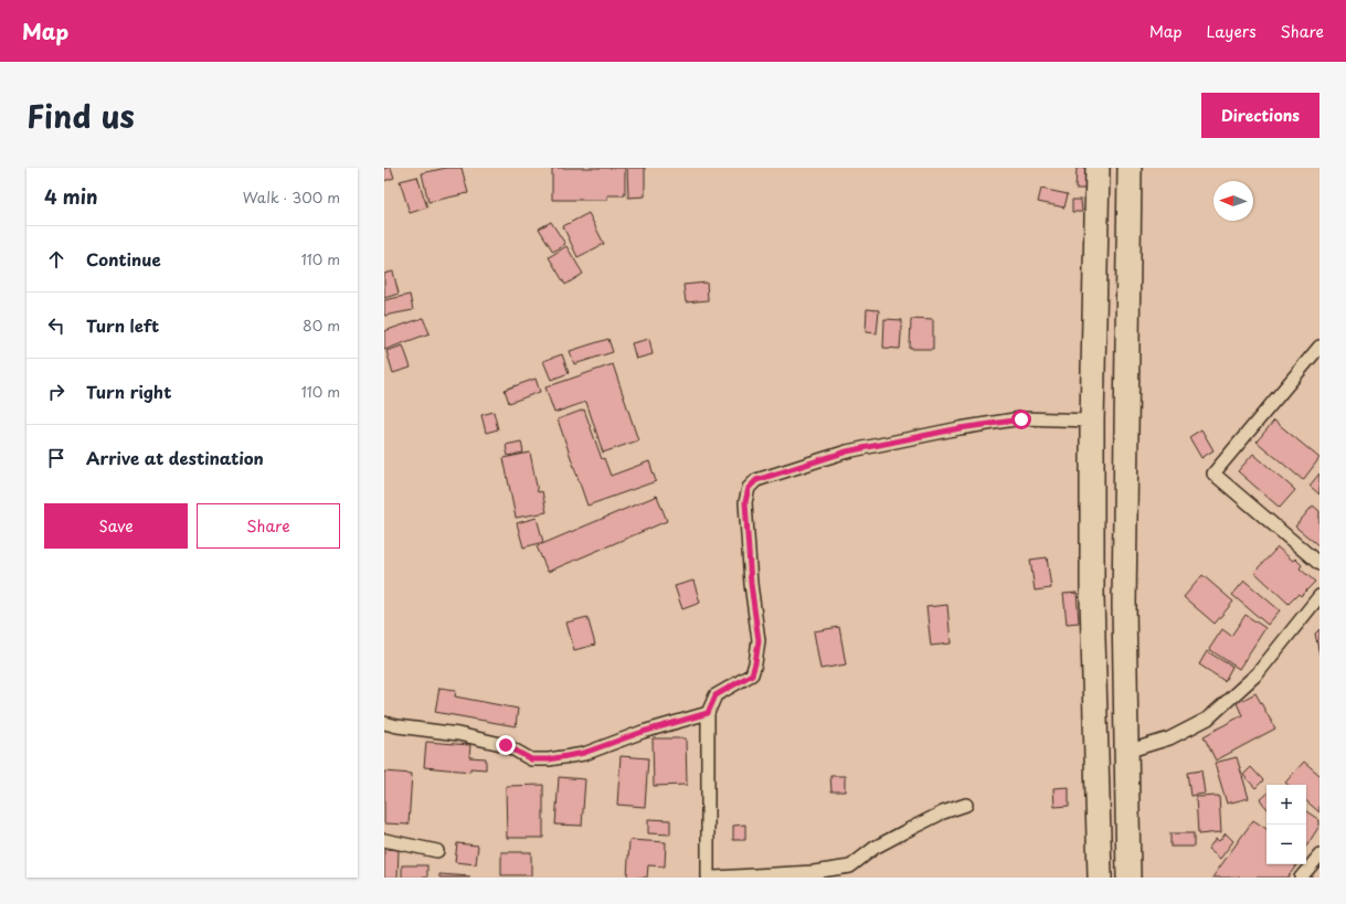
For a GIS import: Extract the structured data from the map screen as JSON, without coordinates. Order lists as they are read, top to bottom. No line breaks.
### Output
{"north":"left","page":{"header":"Map","nav":["Map","Layers","Share"],"title":"Find us","buttons":["Directions",["Save","Share"]],"heading":["4 min","Walk · 300 m"],"list":[["Continue","110 m"],["Turn left","80 m"],["Turn right","110 m"],"Arrive at destination"],"map_buttons":["+","−"]}}
